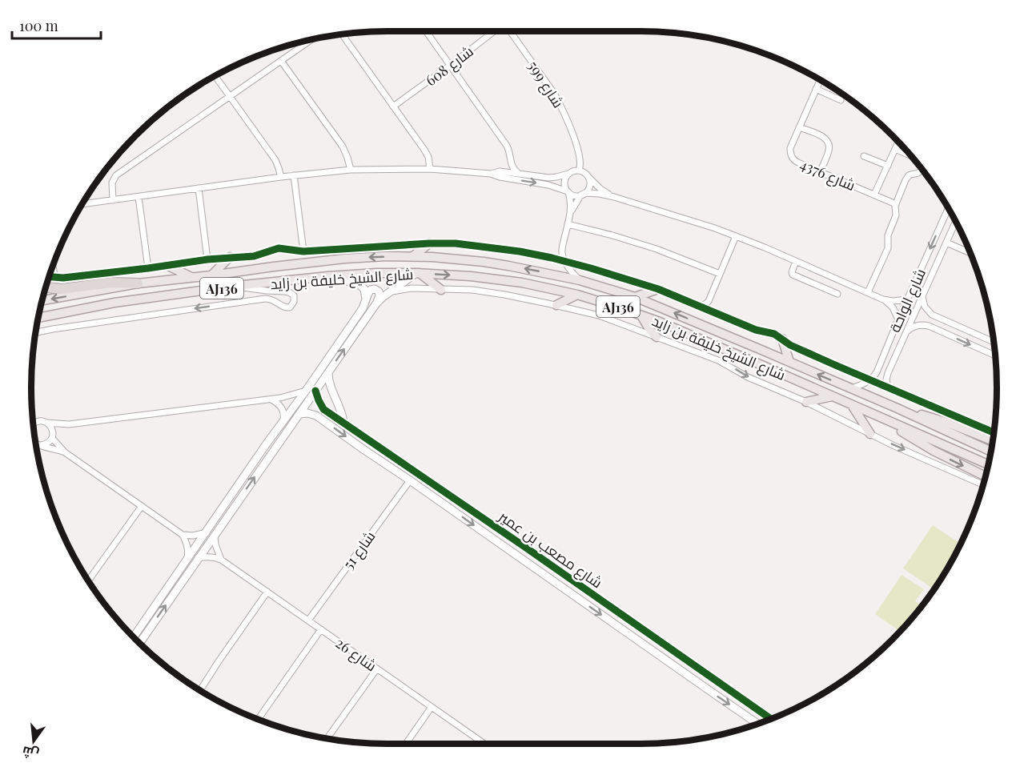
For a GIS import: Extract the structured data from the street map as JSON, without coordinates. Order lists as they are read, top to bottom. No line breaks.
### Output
{"streets":{"main road":["شارع الشيخ خليفة بن زايد","AJ136"],"street":["شارع 608","شارع 599","شارع 4376","شارع الواحة","شارع مصعب بن عمير","شارع 51","شارع 26"]},"crossings":[["شارع مصعب بن عمير","شارع 51"],["شارع 51","شارع 26"]],"scale_bar":"100 m","north":"bottom"}
